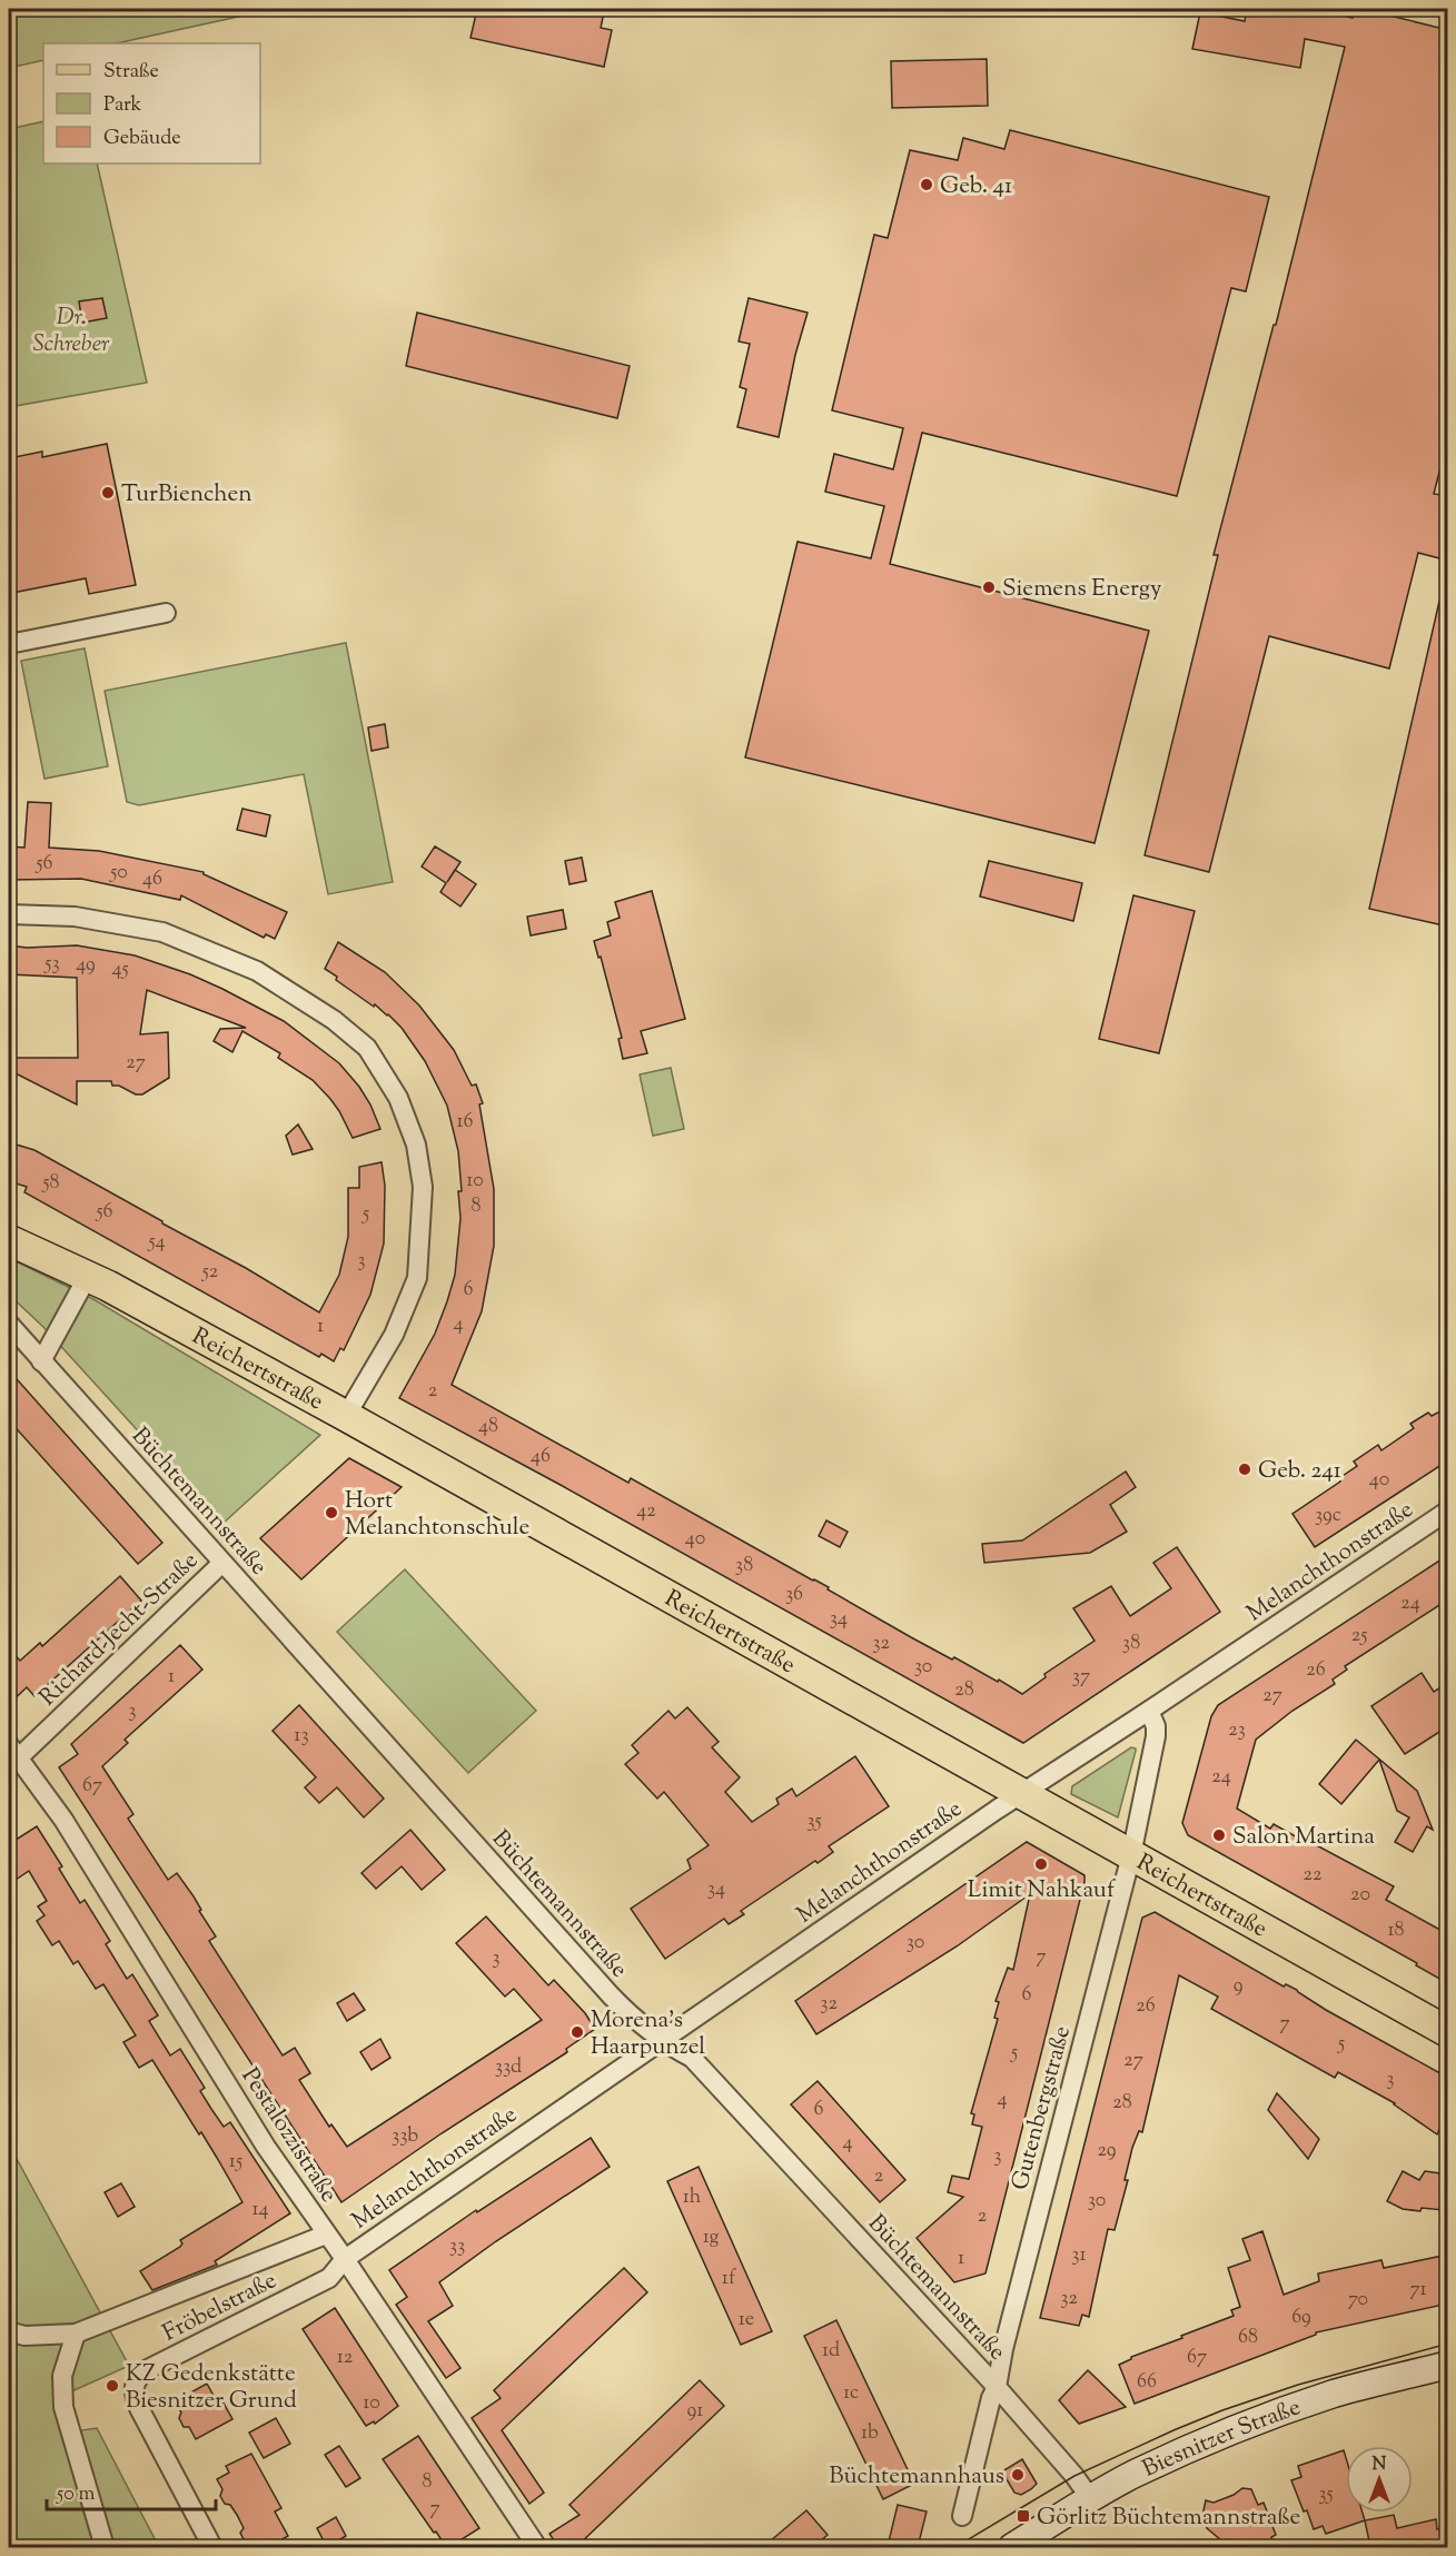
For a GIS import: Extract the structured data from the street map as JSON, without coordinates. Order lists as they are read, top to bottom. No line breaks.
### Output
{"streets":{"main road":["Reichertstraße","Biesnitzer Straße"],"street":["Büchtemannstraße","Melanchthonstraße","Richard-Jecht-Straße","Gutenbergstraße","Pestalozzistraße","Fröbelstraße"]},"crossings":[["Reichertstraße","Melanchthonstraße"],["Reichertstraße","Gutenbergstraße"],["Büchtemannstraße","Melanchthonstraße"],["Büchtemannstraße","Richard-Jecht-Straße"],["Büchtemannstraße","Gutenbergstraße"],["Büchtemannstraße","Biesnitzer Straße"],["Melanchthonstraße","Gutenbergstraße"],["Melanchthonstraße","Pestalozzistraße"],["Melanchthonstraße","Fröbelstraße"],["Richard-Jecht-Straße","Pestalozzistraße"],["Pestalozzistraße","Fröbelstraße"]],"parks":["Dr. Schreber"],"places":{"other":["Geb. 41","TurBienchen","Siemens Energy","Geb. 241","Hort Melanchtonschule","Salon Martina","Limit Nahkauf","Morena's Haarpunzel","KZ Gedenkstätte Biesnitzer Grund","Büchtemannhaus"],"transit":["Görlitz Büchtemannstraße"]},"house_numbers":["56","50","46","53","49","45","27","16","10","58","8","56","5","54","3","52","6","4","1","2","48","46","40","42","39c","40","38","36","24","34","25","32","38","30","26","1","37","28","27","3","23","13","24","67","35","22","34","20","18","30","7","3","9","6","32","26","7","5","5","27","33d","3","4","28","6","33b","4","29","3","15","2","1h","30","14","2","1g","33","31","1","1f","71","32","70","69","1e","68","1d","12","67","66","1c","10","91","1b","8","35","7"],"legend":["Straße","Park","Gebäude"],"scale_bar":"50 m","north":"top"}
